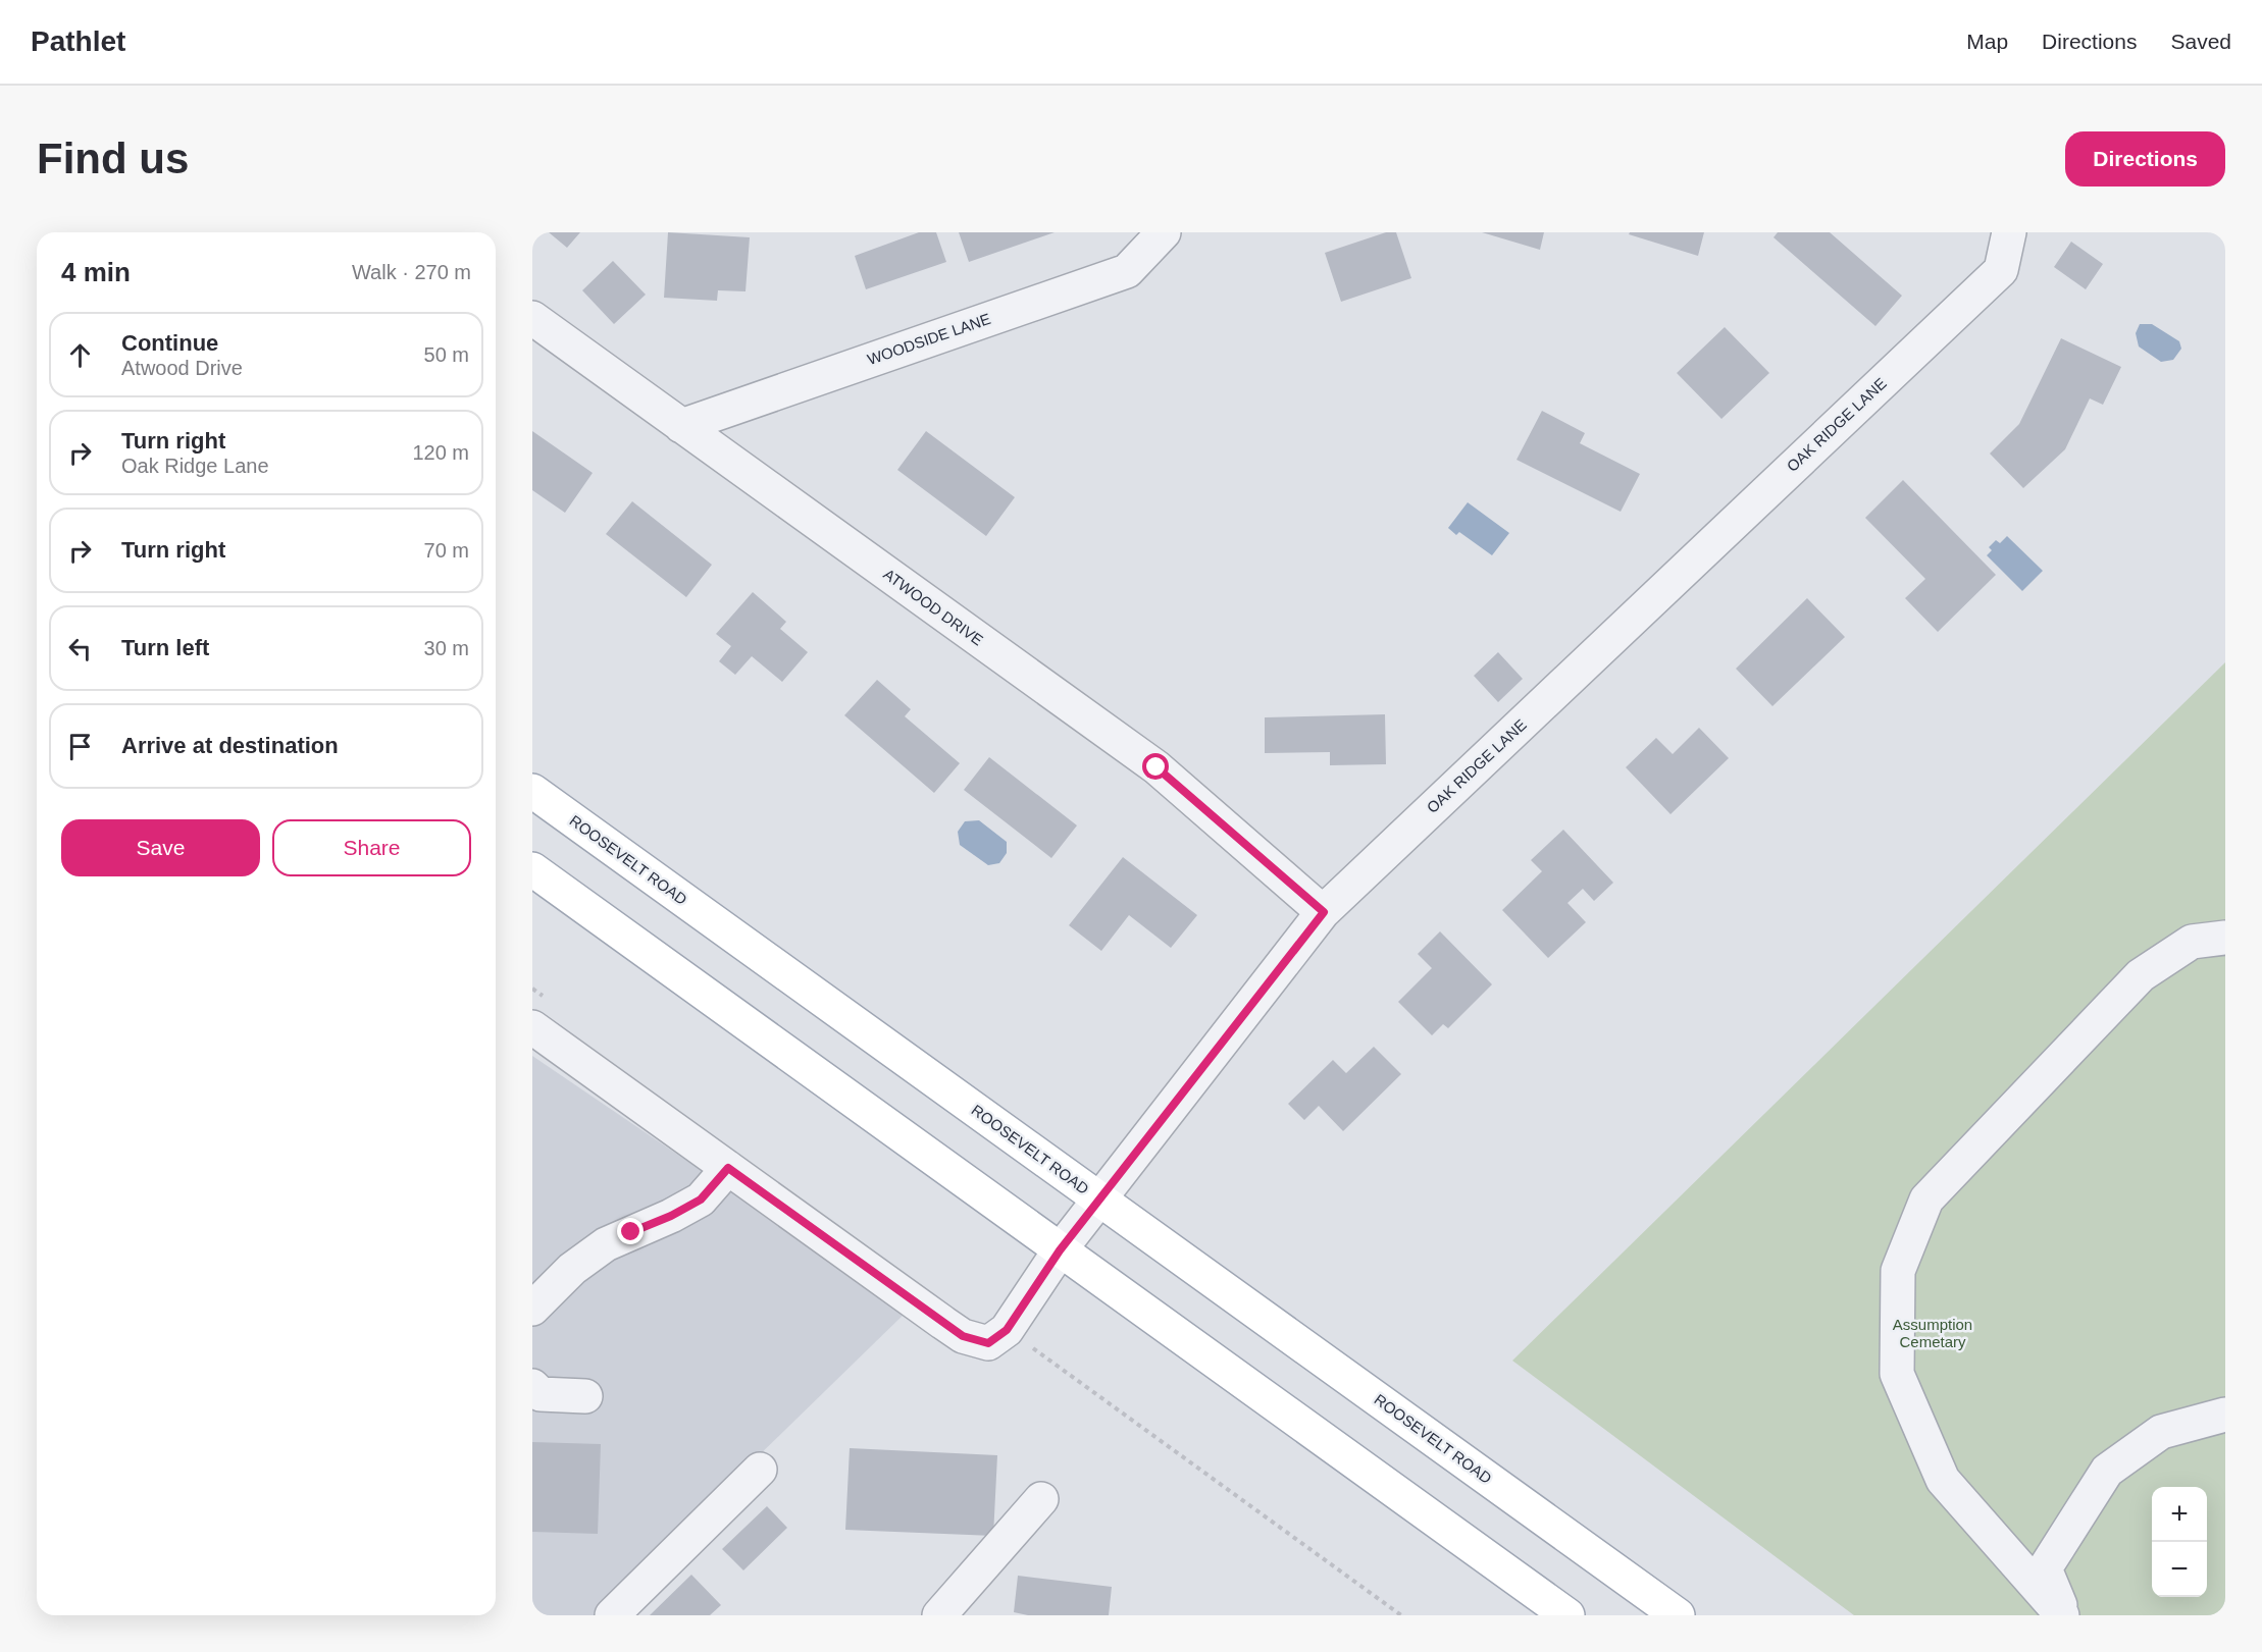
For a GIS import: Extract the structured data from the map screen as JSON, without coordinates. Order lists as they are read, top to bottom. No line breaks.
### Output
{"streets":{"main road":["ROOSEVELT ROAD"],"street":["WOODSIDE LANE","OAK RIDGE LANE","ATWOOD DRIVE"]},"crossings":[["WOODSIDE LANE","ATWOOD DRIVE"],["OAK RIDGE LANE","ATWOOD DRIVE"],["OAK RIDGE LANE","ROOSEVELT ROAD"]],"parks":["Assumption Cemetary"],"page":{"header":"Pathlet","nav":["Map","Directions","Saved"],"buttons":["Directions",["Save","Share"]],"title":"Find us","heading":["4 min","Walk · 270 m"],"list":[["Continue","Atwood Drive","50 m"],["Turn right","Oak Ridge Lane","120 m"],["Turn right","70 m"],["Turn left","30 m"],"Arrive at destination"],"map_buttons":["+","−"]}}
